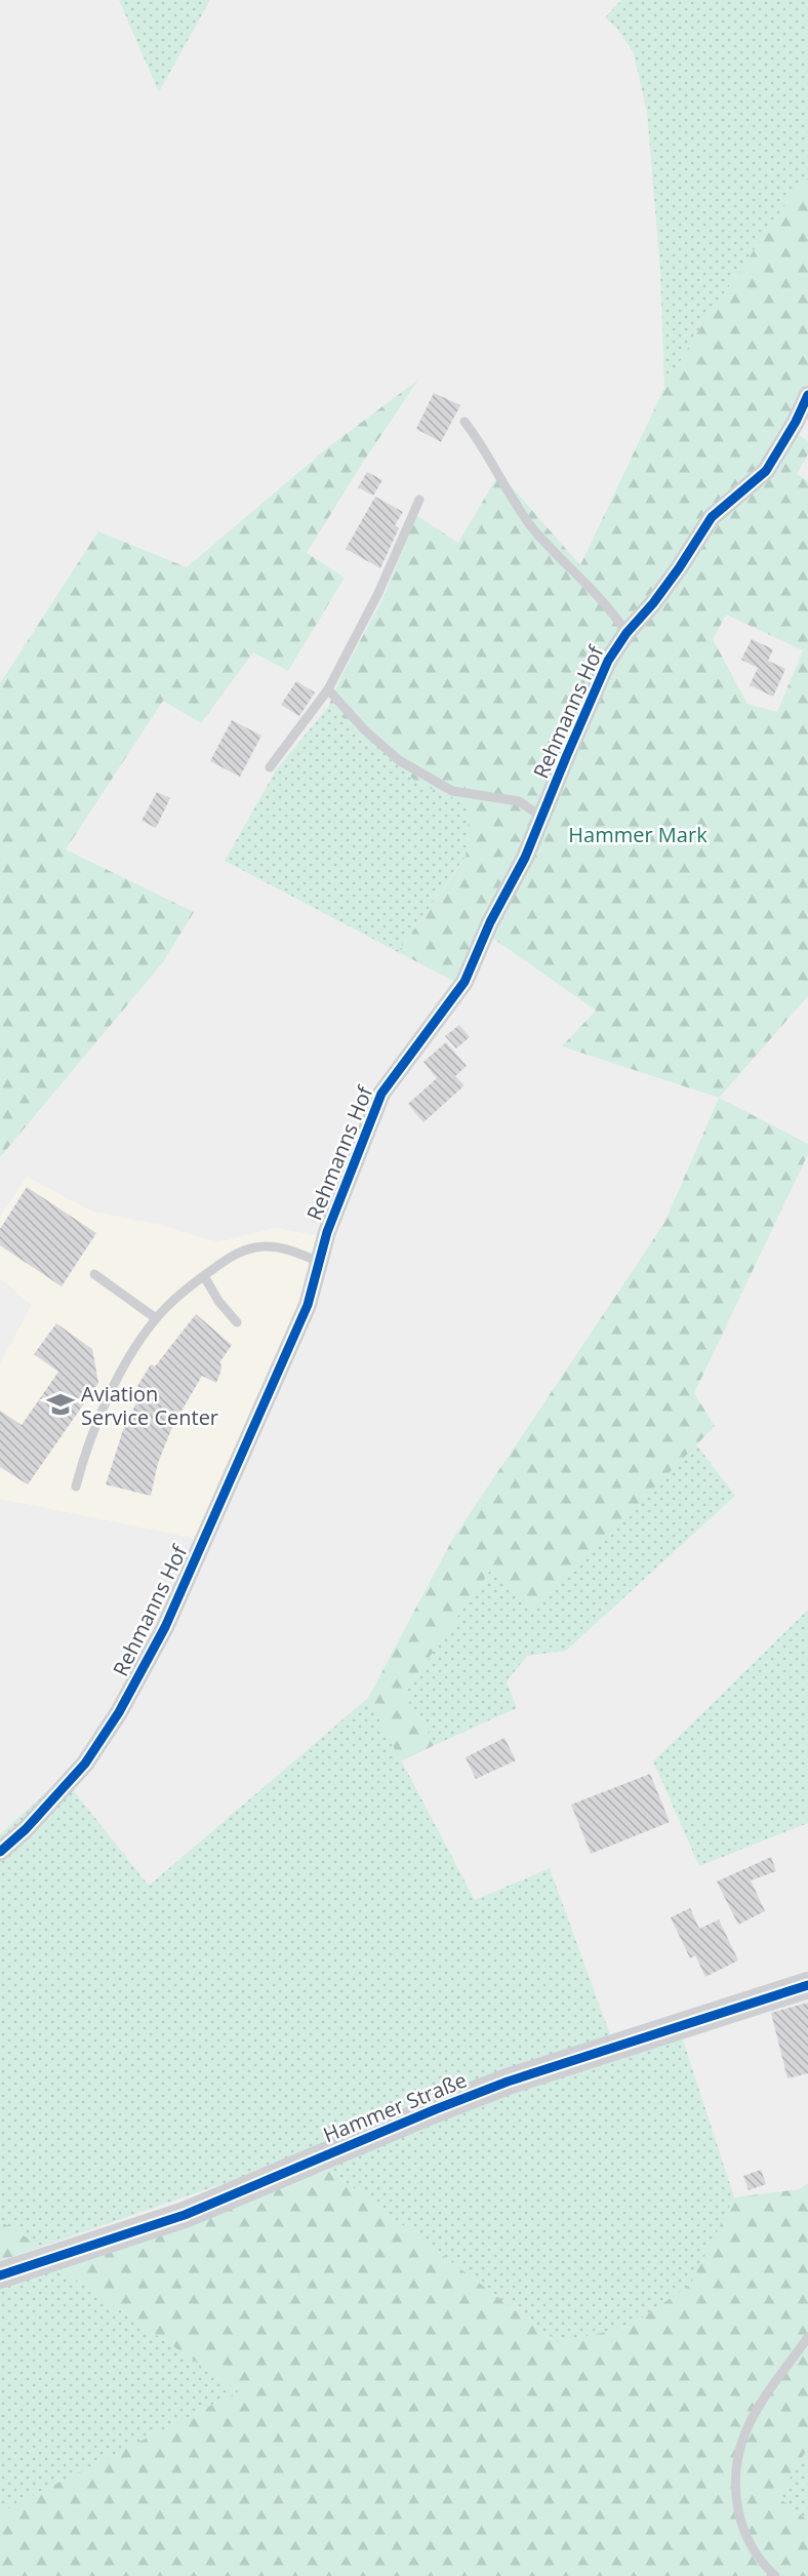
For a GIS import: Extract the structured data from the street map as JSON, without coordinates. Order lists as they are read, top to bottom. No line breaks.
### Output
{"streets":{"main road":["Hammer Straße"],"street":["Rehmanns Hof"]},"parks":["Hammer Mark"],"places":{"school or university":["Aviation Service Center"]}}
